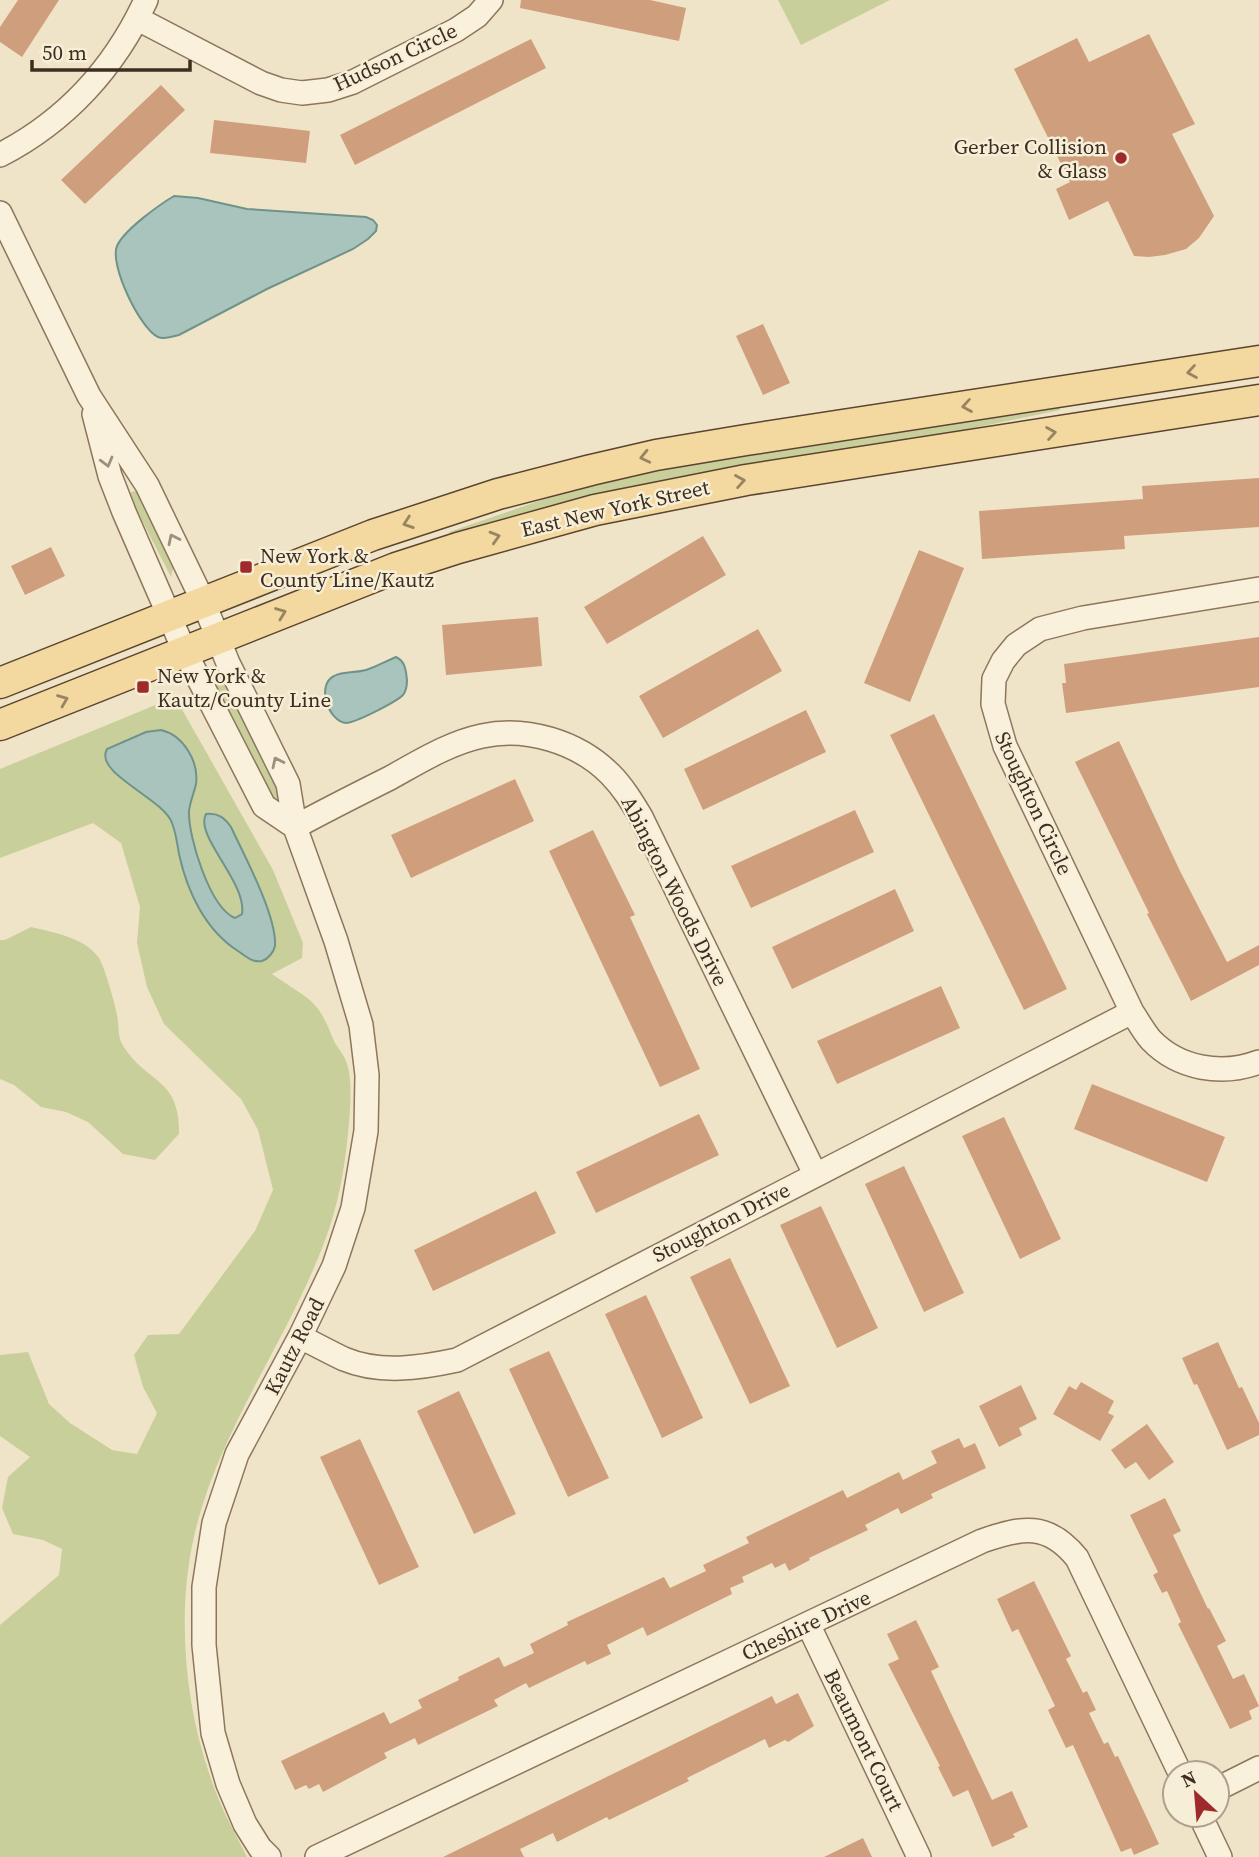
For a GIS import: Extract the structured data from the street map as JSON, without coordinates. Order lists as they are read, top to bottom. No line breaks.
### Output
{"streets":{"main road":["East New York Street"],"street":["Hudson Circle","Stoughton Circle","Abington Woods Drive","Stoughton Drive","Kautz Road","Cheshire Drive","Beaumont Court"]},"crossings":[["East New York Street","Kautz Road"],["Stoughton Circle","Stoughton Drive"],["Abington Woods Drive","Stoughton Drive"],["Abington Woods Drive","Kautz Road"],["Stoughton Drive","Kautz Road"],["Cheshire Drive","Beaumont Court"]],"places":{"other":["Gerber Collision & Glass"],"transit":["New York & County Line/Kautz","New York & Kautz/County Line"]},"scale_bar":"50 m","north":"top left"}
